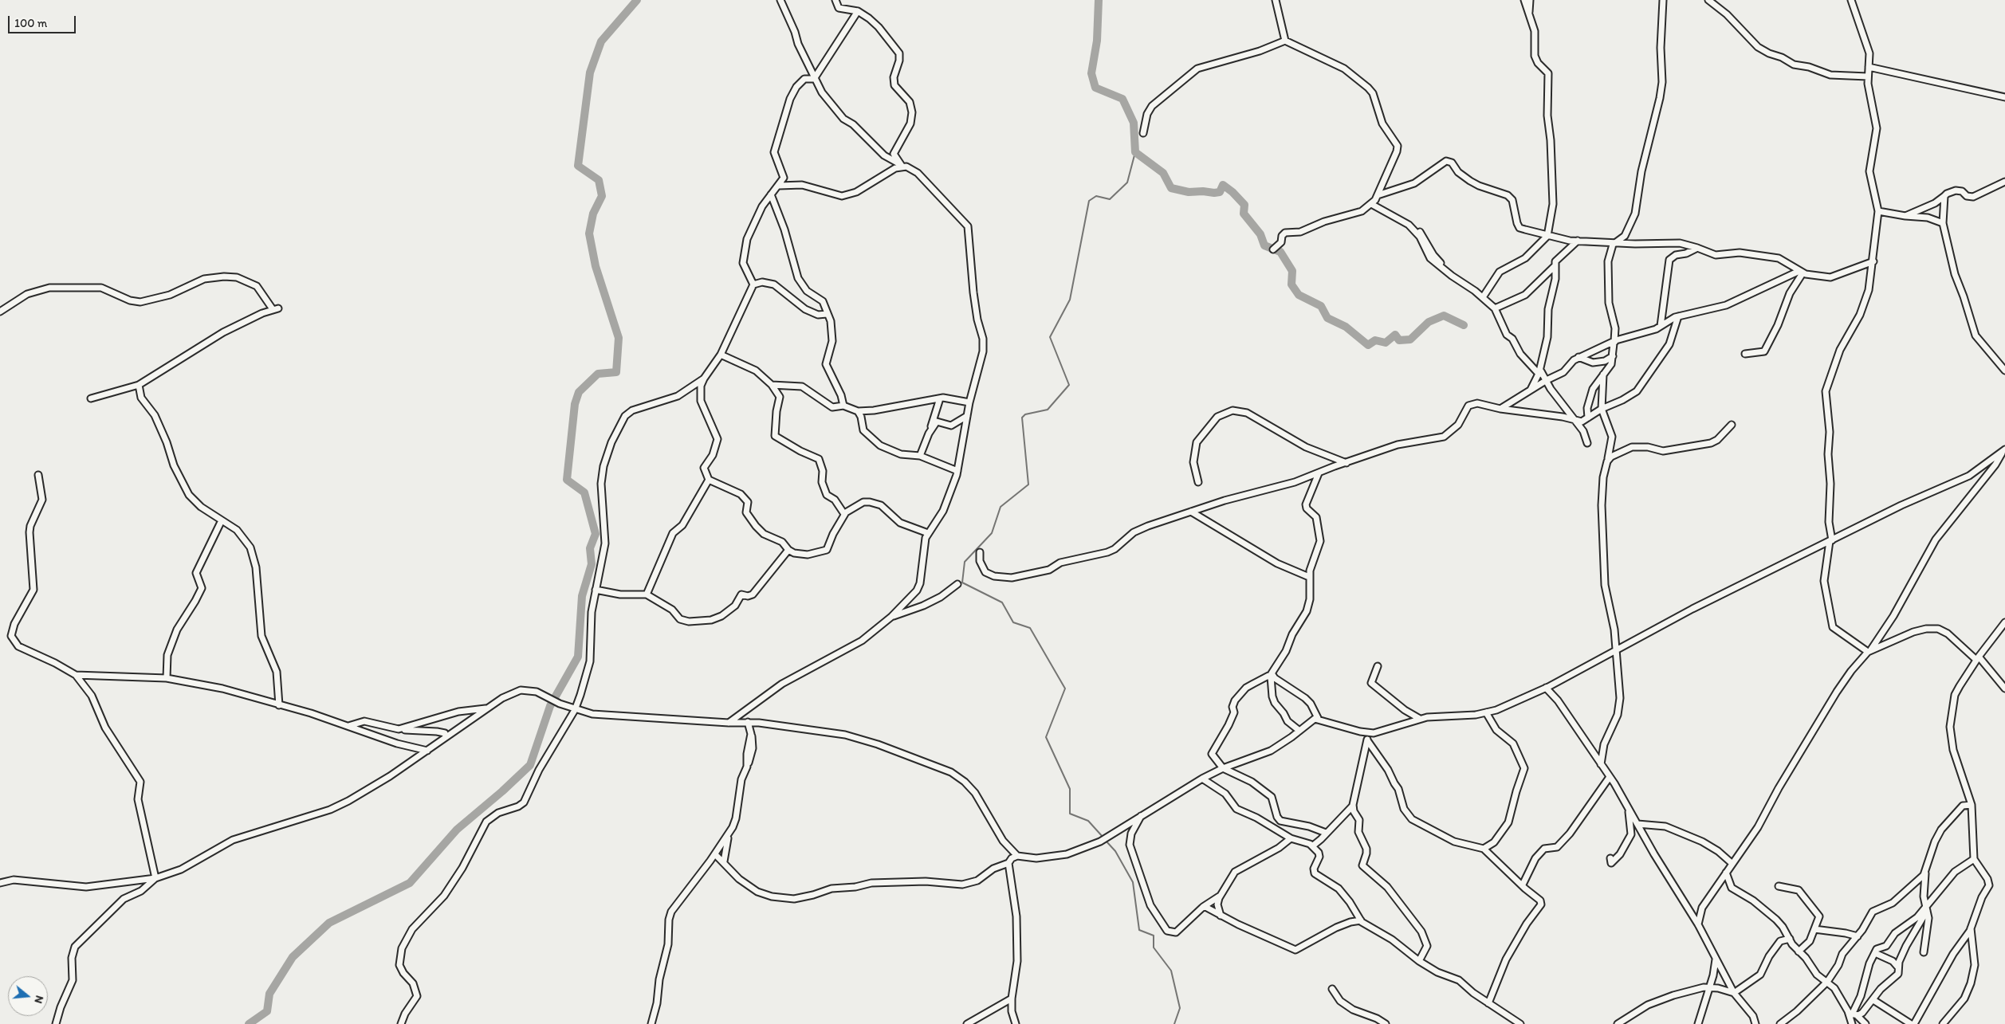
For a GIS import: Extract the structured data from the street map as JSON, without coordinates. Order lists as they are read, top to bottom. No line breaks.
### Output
{"scale_bar":"100 m","north":"right"}
